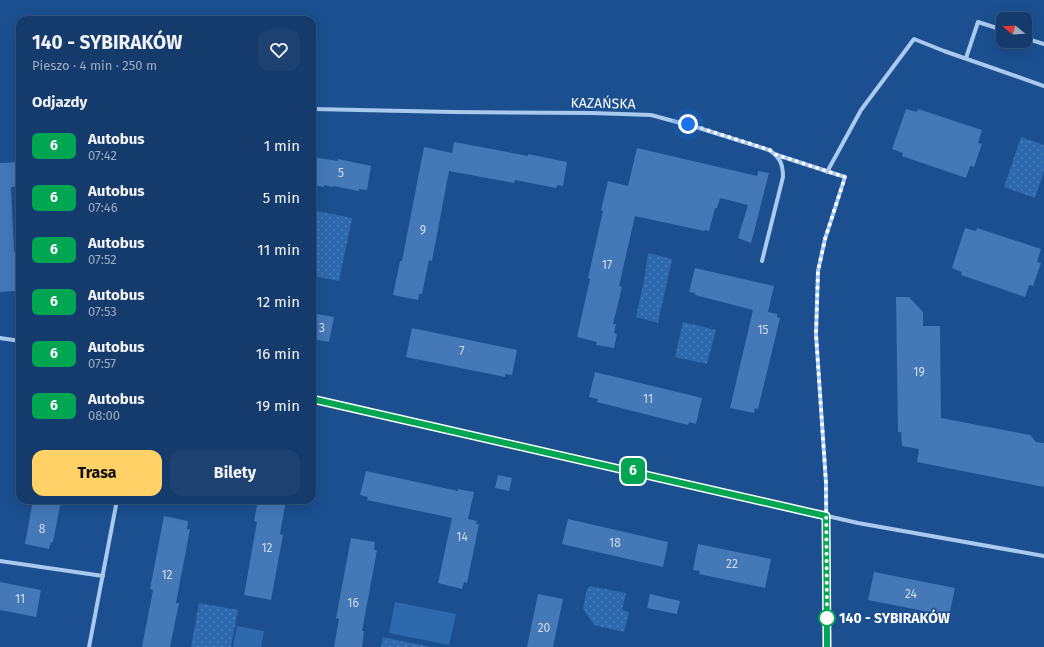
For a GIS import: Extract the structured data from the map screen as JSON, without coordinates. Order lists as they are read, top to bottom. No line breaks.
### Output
{"streets":{"street":["KAZAŃSKA"]},"places":["140 - SYBIRAKÓW"],"lines":["bus line 6"],"house_numbers":["5","9","17","3","15","7","19","11","8","14","18","12","22","12","24","11","16","20"],"north":"left","page":{"on_map":"6","heading":[["140 - SYBIRAKÓW","Pieszo · 4 min · 250 m"],"Odjazdy"],"list":[{"mark":"6","name":"Autobus","note":"07:42","value":"1 min"},{"mark":"6","name":"Autobus","note":"07:46","value":"5 min"},{"mark":"6","name":"Autobus","note":"07:52","value":"11 min"},{"mark":"6","name":"Autobus","note":"07:53","value":"12 min"},{"mark":"6","name":"Autobus","note":"07:57","value":"16 min"},{"mark":"6","name":"Autobus","note":"08:00","value":"19 min"}],"buttons":["Trasa","Bilety"]}}
